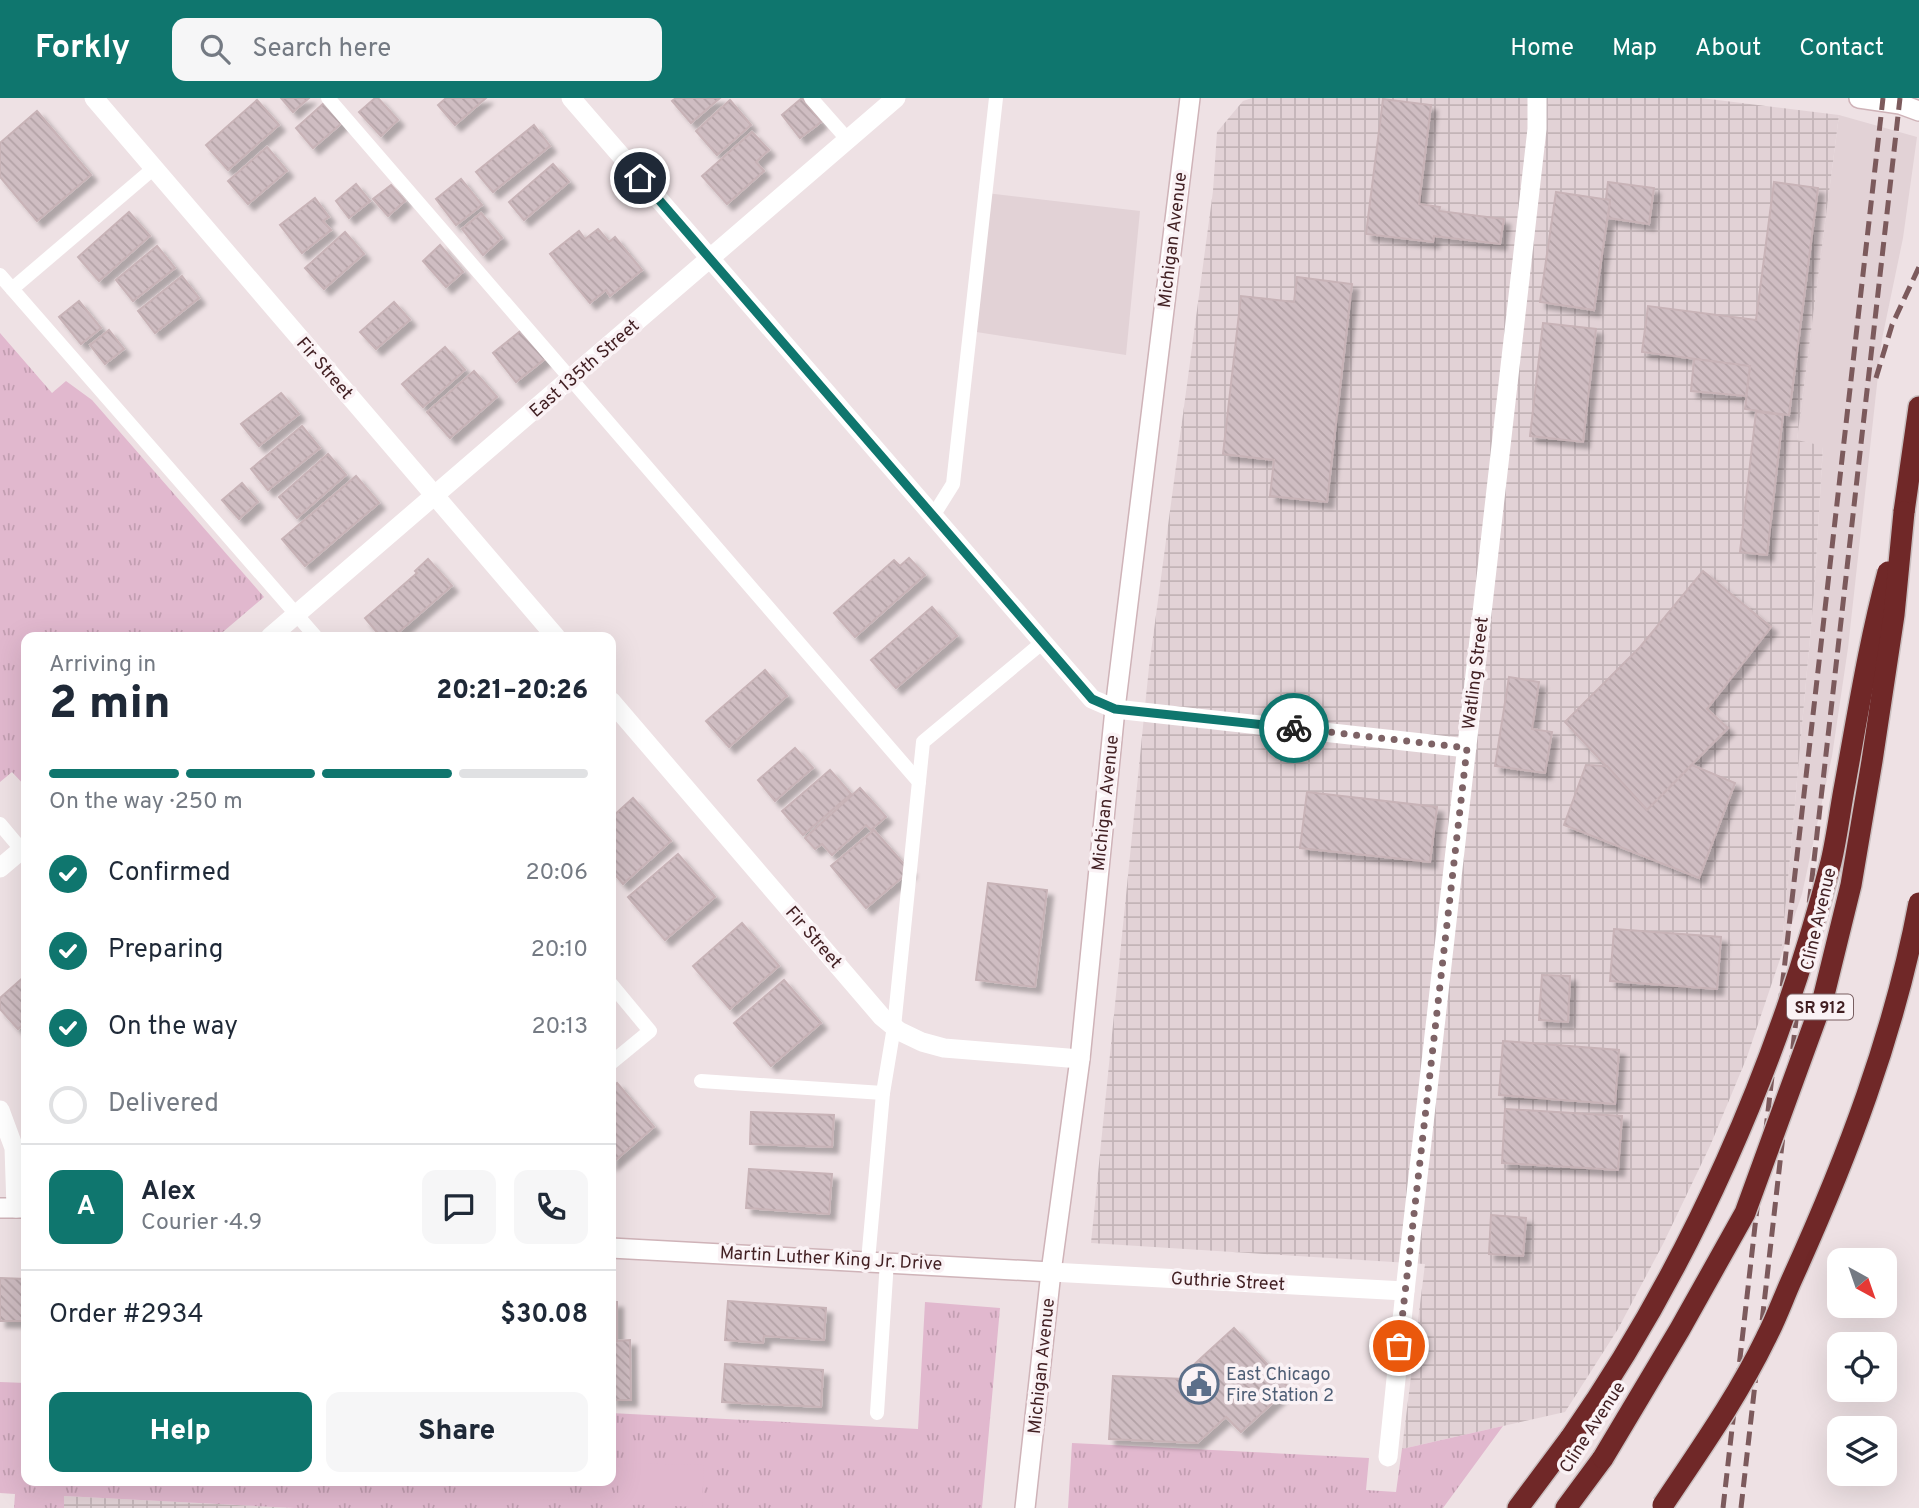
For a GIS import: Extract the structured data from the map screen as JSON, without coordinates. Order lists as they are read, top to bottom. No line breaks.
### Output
{"streets":{"highway":["Cline Avenue","SR 912"],"street":["Michigan Avenue","Fir Street","East 135th Street","Watling Street","Martin Luther King Jr. Drive","Guthrie Street"]},"crossings":[["Michigan Avenue","Fir Street"],["Michigan Avenue","Martin Luther King Jr. Drive"],["Michigan Avenue","Guthrie Street"],["Fir Street","East 135th Street"],["Watling Street","Guthrie Street"],["Martin Luther King Jr. Drive","Guthrie Street"]],"places":{"public building":["East Chicago Fire Station 2"]},"north":"bottom right","page":{"header":"Forkly","search":"Search here","nav":["Home","Map","About","Contact"],"heading":["2 min","Arriving in","20:21–20:26"],"panel":["Alex","Courier · 4.9","Order #2934","$30.08"],"bar":"On the way · 250 m","list":[["Confirmed","20:06"],["Preparing","20:10"],["On the way","20:13"],"Delivered"],"round":"A","buttons":["Help","Share"]}}
